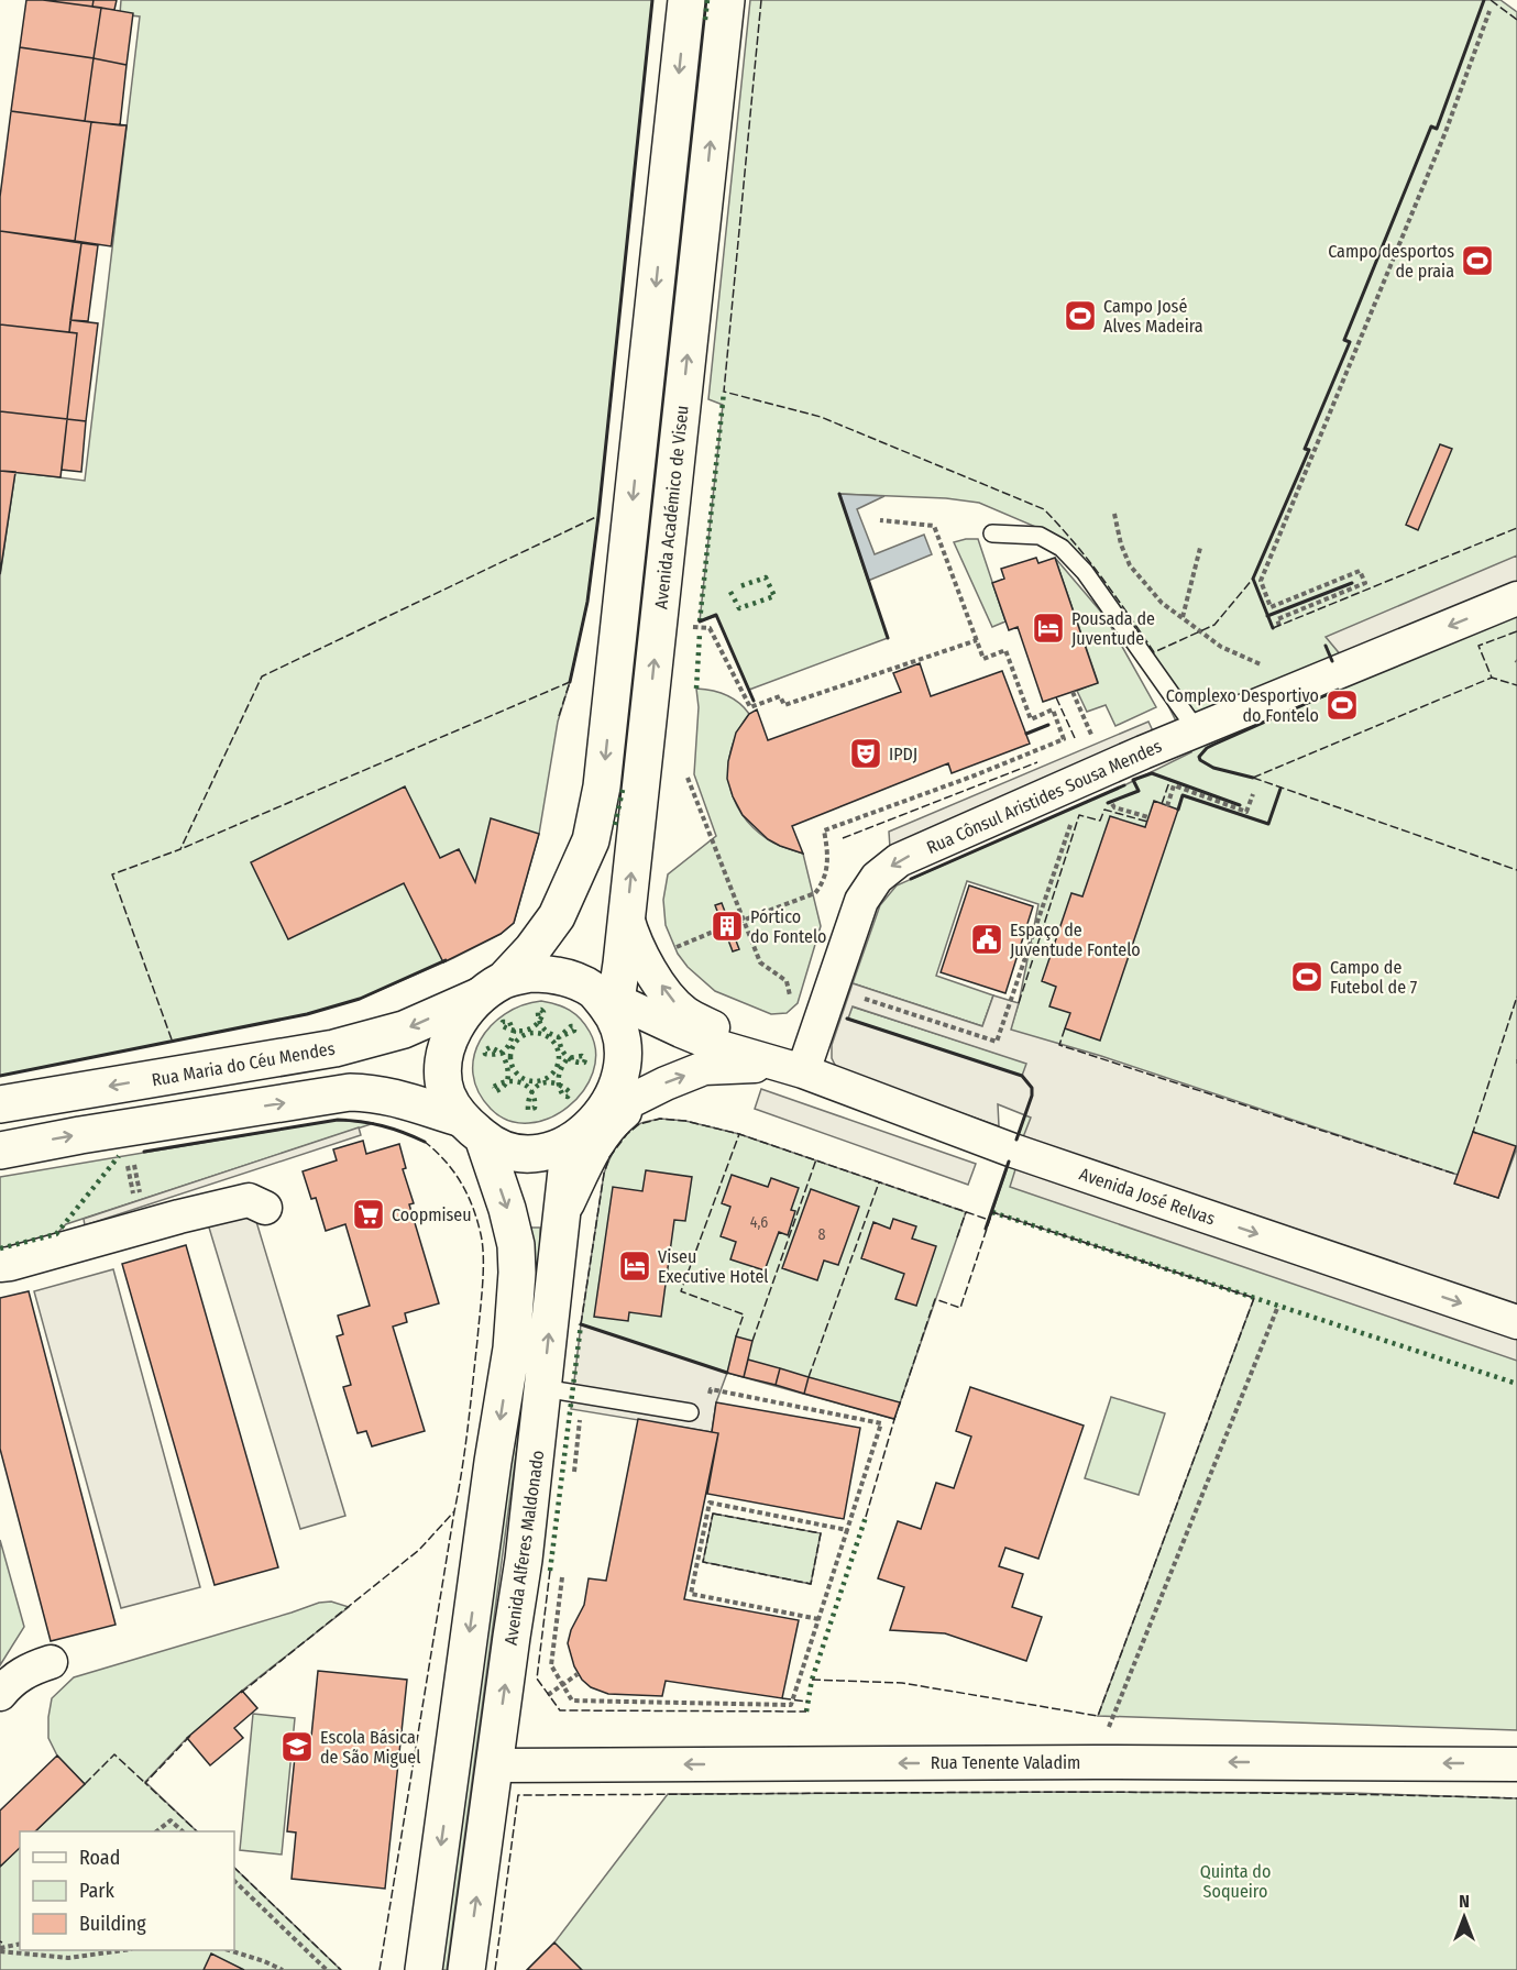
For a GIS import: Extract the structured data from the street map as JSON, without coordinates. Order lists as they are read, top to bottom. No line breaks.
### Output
{"streets":{"main road":["Avenida Académico de Viseu","Rua Maria do Céu Mendes","Avenida Alferes Maldonado"],"street":["Rua Cônsul Aristides Sousa Mendes","Avenida José Relvas","Rua Tenente Valadim"]},"crossings":[["Avenida Académico de Viseu","Rua Maria do Céu Mendes"],["Avenida Académico de Viseu","Avenida José Relvas"],["Avenida Académico de Viseu","Avenida Alferes Maldonado"],["Rua Cônsul Aristides Sousa Mendes","Avenida José Relvas"],["Rua Maria do Céu Mendes","Avenida José Relvas"],["Rua Maria do Céu Mendes","Avenida Alferes Maldonado"],["Avenida José Relvas","Avenida Alferes Maldonado"],["Avenida Alferes Maldonado","Rua Tenente Valadim"]],"one_way":["Rua Cônsul Aristides Sousa Mendes","Rua Tenente Valadim"],"parks":["Quinta do Soqueiro"],"places":{"sports":["Campo desportos de praia","Campo José Alves Madeira","Complexo Desportivo do Fontelo","Campo de Futebol de 7"],"hotel":["Pousada de Juventude","Viseu Executive Hotel"],"theatre":["IPDJ"],"building":["Pórtico do Fontelo"],"public building":["Espaço de Juventude Fontelo"],"supermarket":["Coopmiseu"],"school or university":["Escola Básica de São Miguel"]},"house_numbers":["4,6","8"],"legend":["Road","Park","Building"],"north":"top"}
